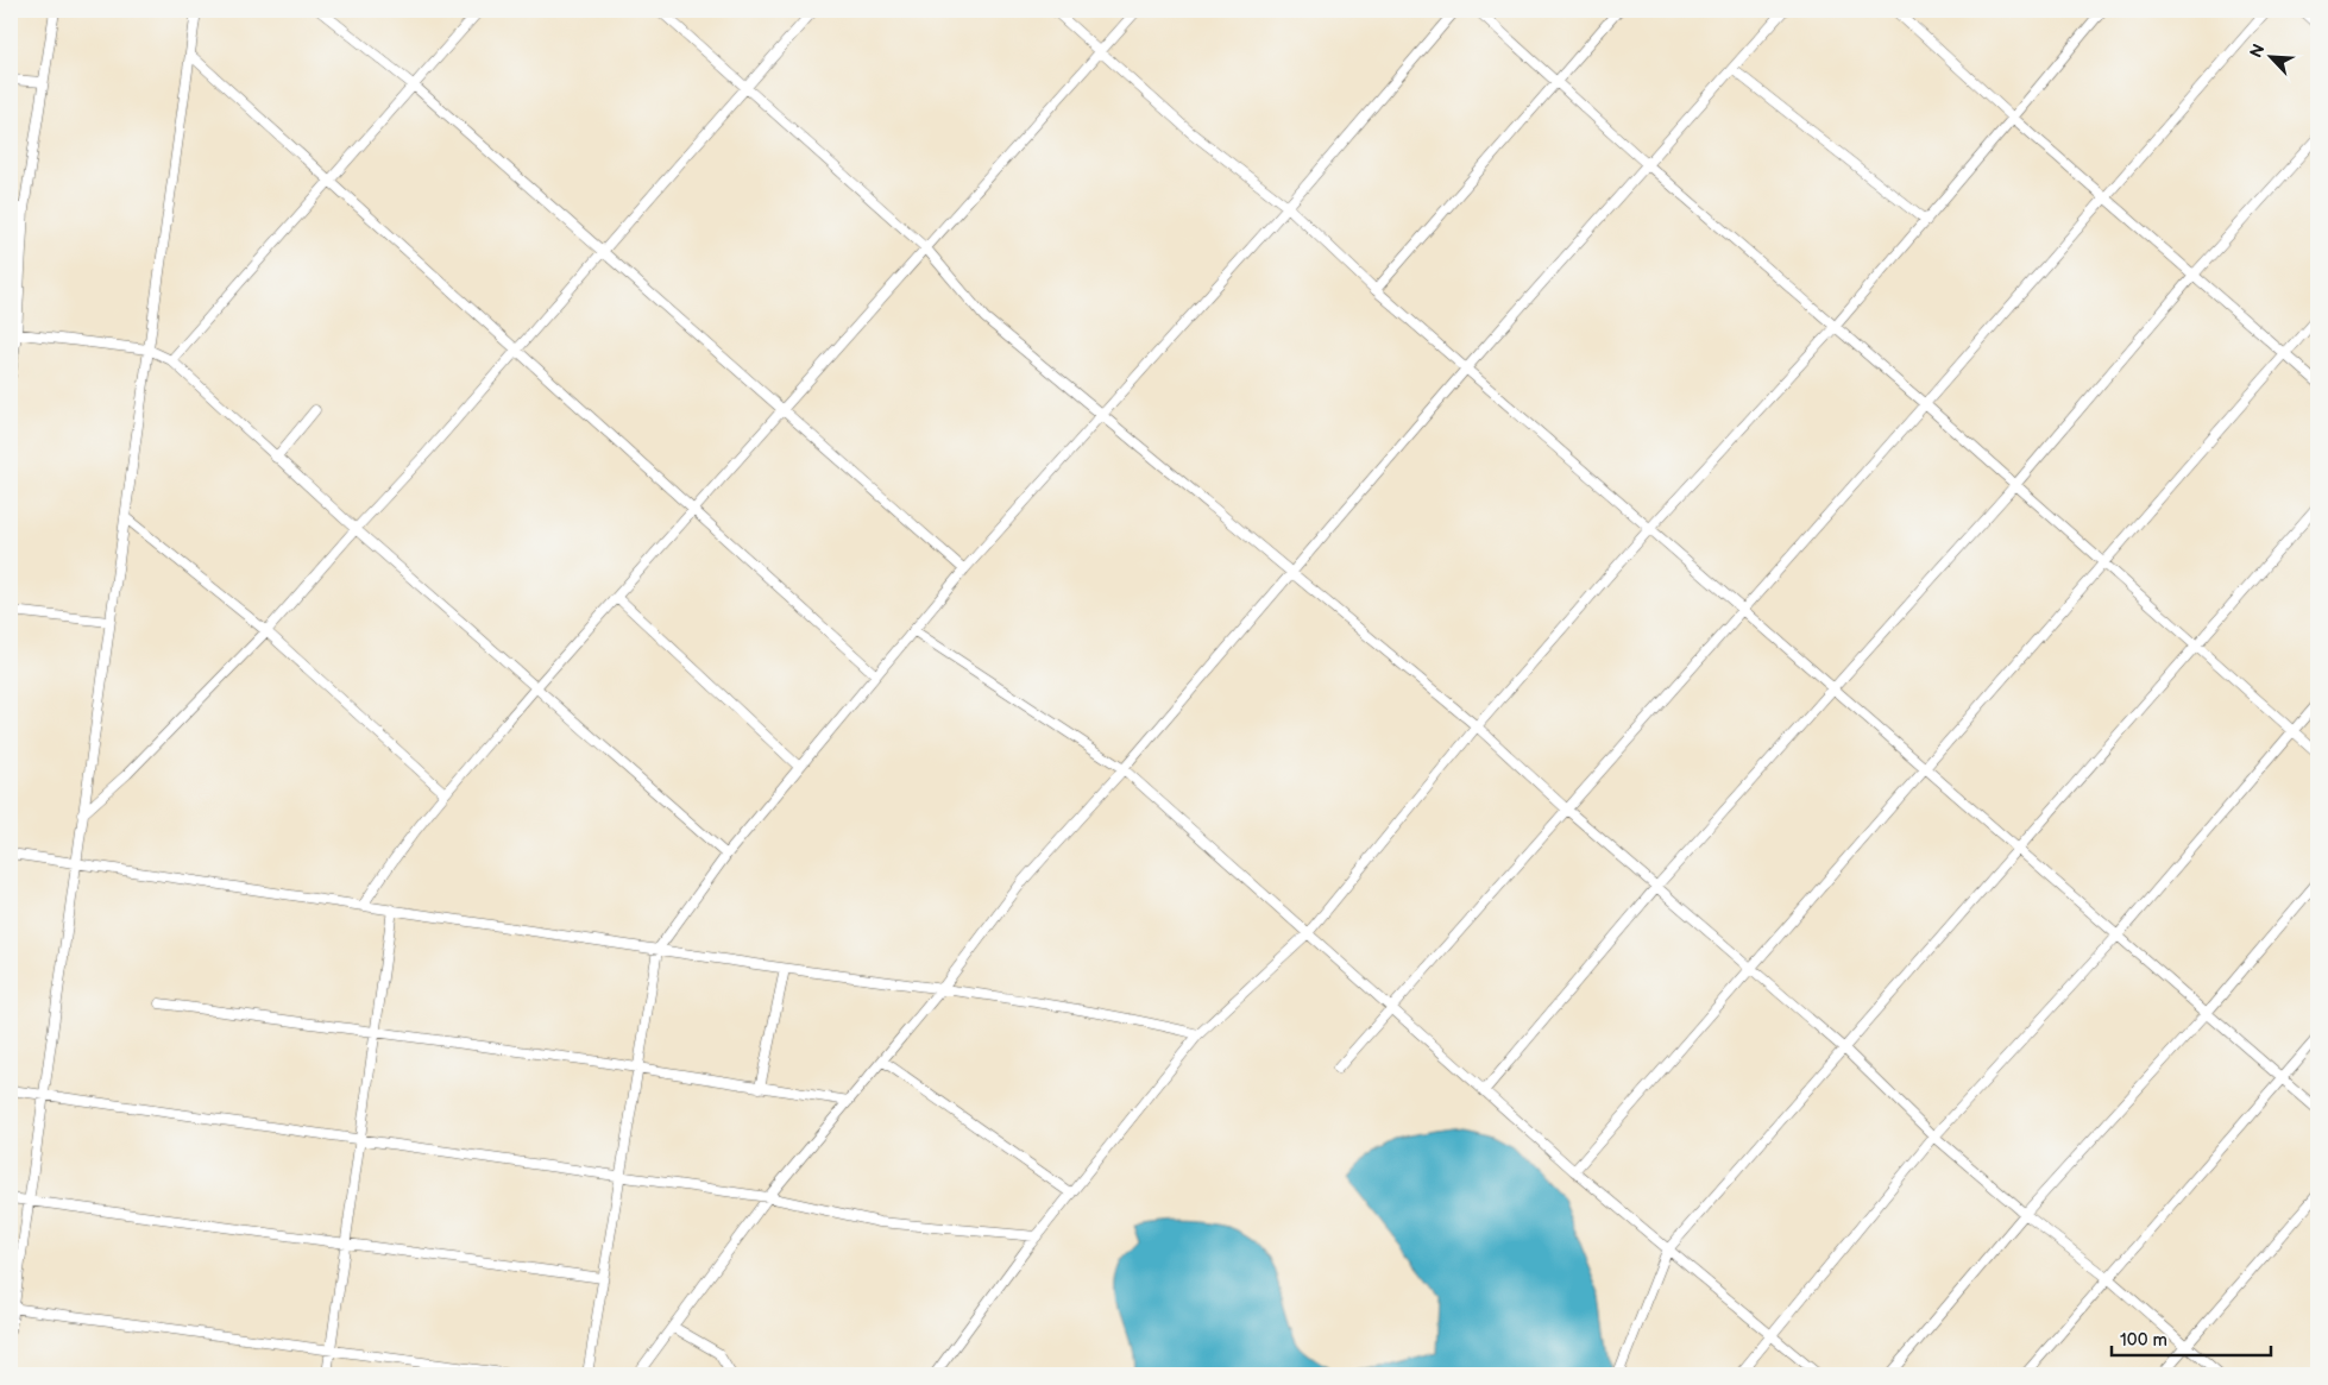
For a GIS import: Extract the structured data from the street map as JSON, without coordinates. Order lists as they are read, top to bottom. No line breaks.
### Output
{"scale_bar":"100 m","north":"top left"}
